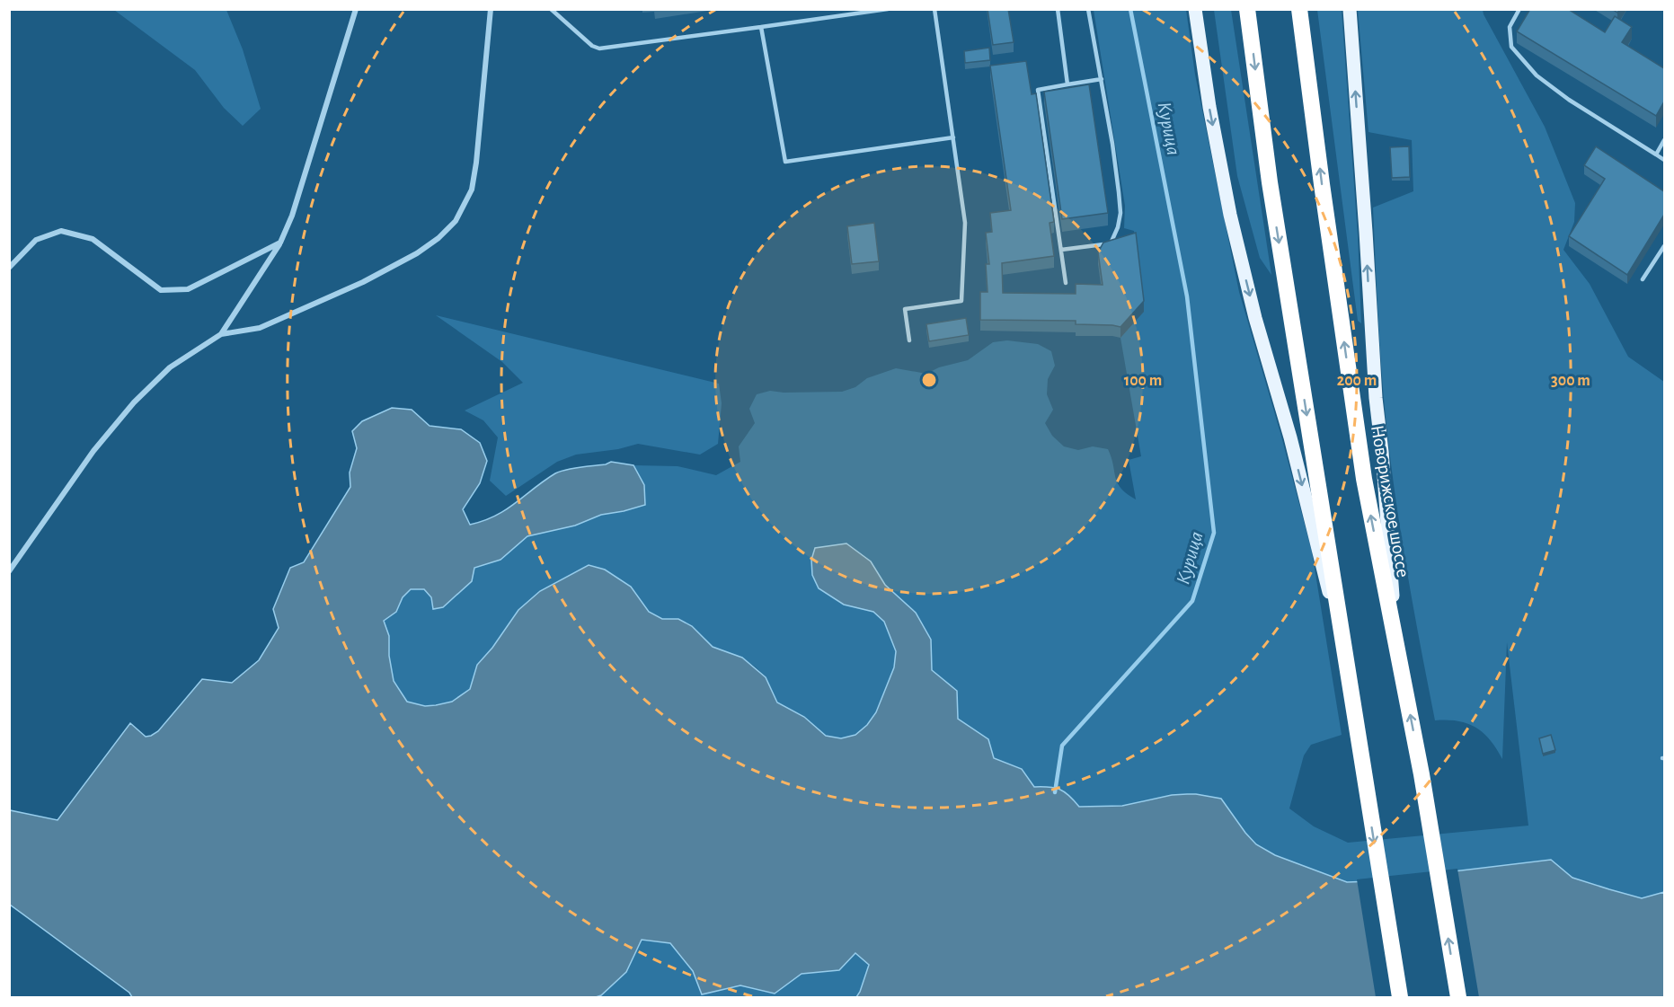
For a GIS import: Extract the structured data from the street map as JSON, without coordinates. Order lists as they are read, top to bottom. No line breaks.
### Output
{"streets":{"highway":["Новорижское шоссе"]},"water":["Курица"],"rings":["100 m","200 m","300 m"]}
